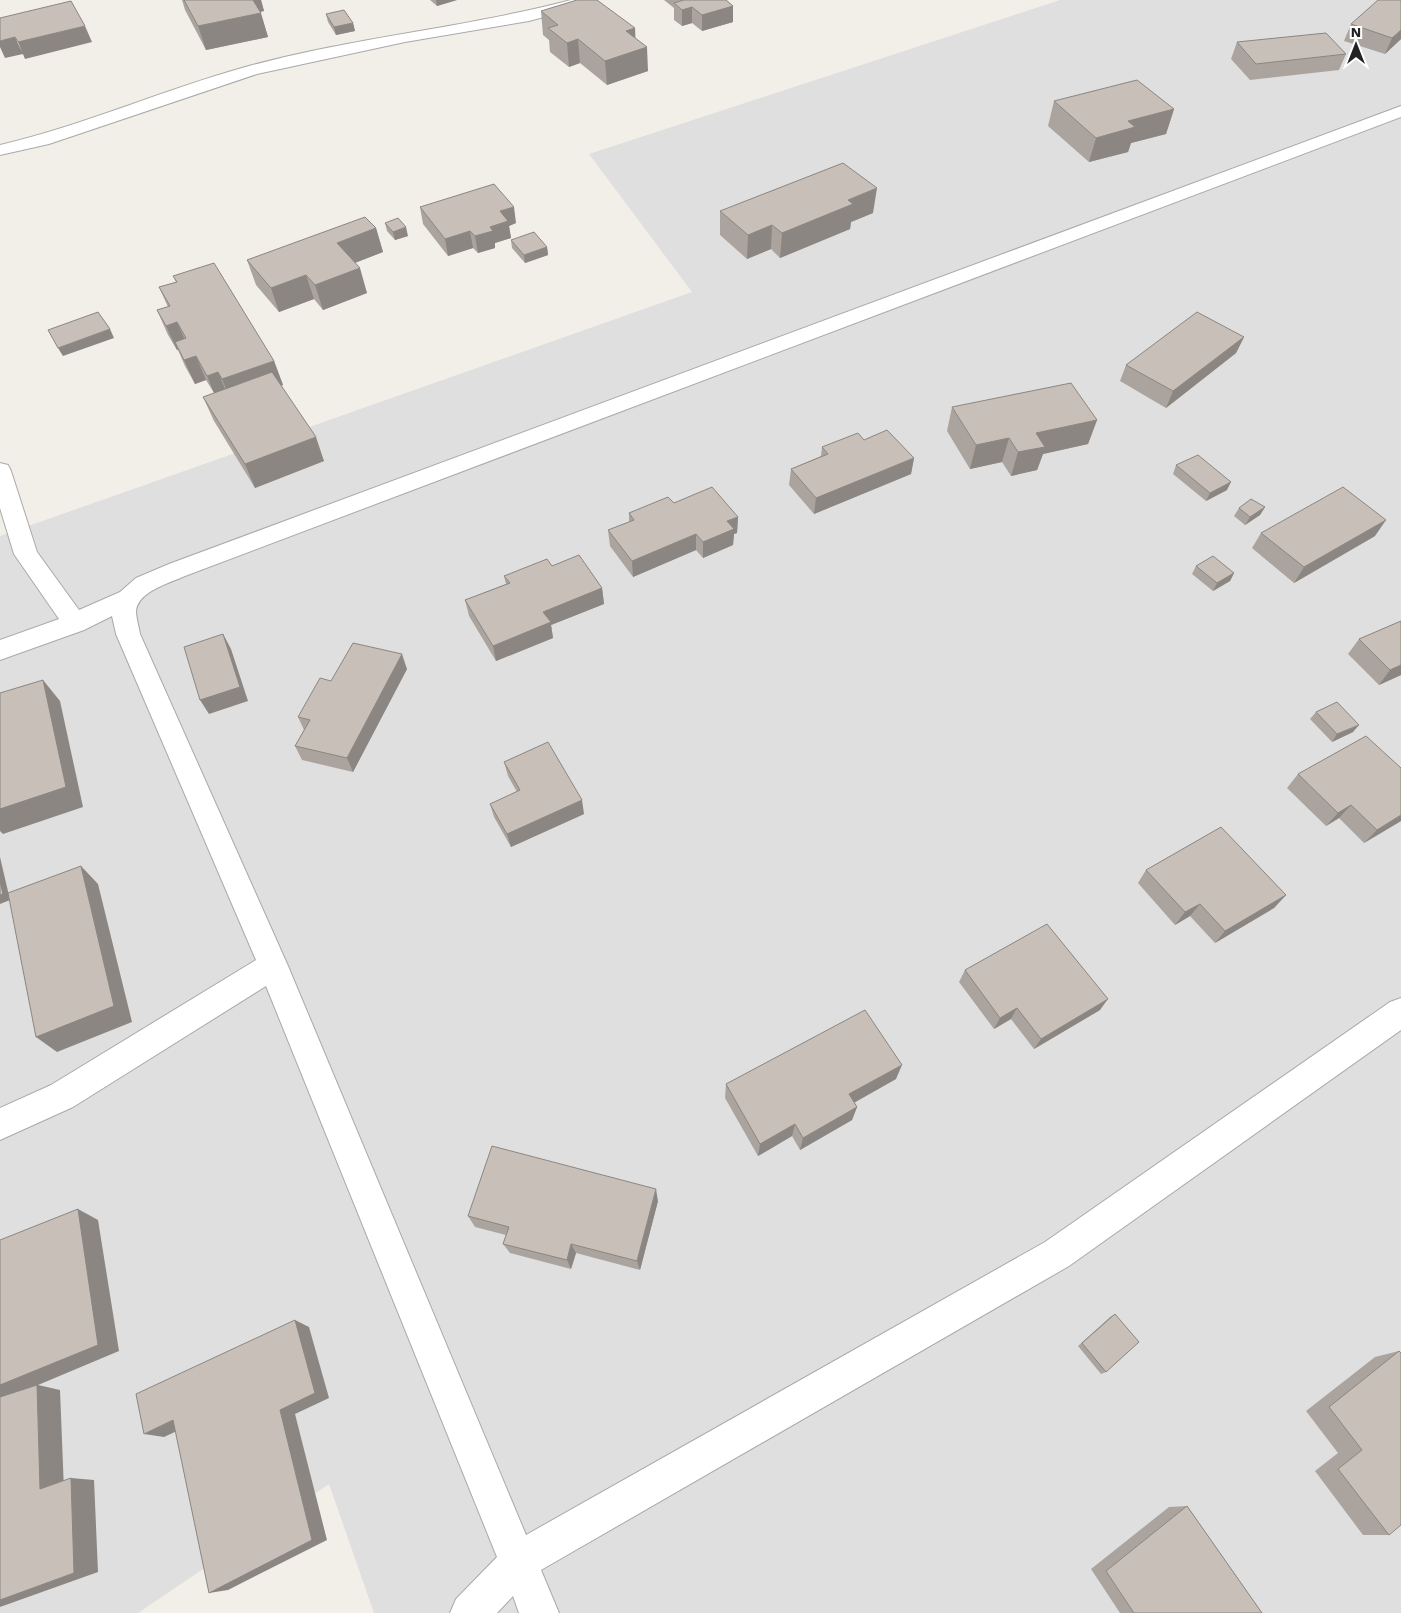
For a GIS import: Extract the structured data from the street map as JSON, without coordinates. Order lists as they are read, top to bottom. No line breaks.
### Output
{"north":"top"}
